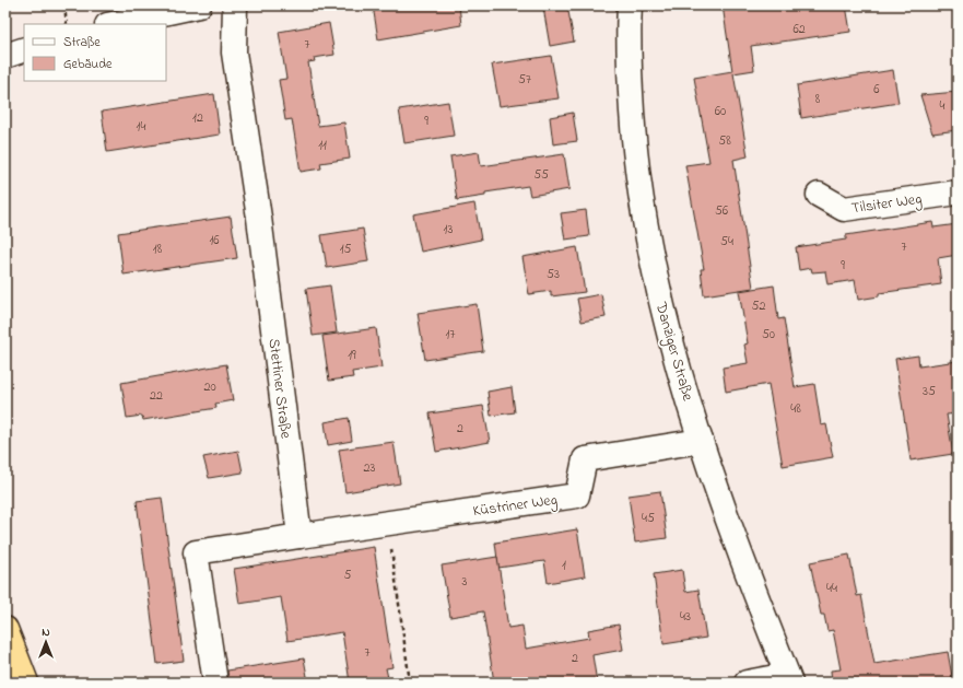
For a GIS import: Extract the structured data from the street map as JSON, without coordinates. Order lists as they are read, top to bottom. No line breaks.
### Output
{"streets":{"street":["Tilsiter Weg","Danziger Straße","Stettiner Straße","Küstriner Weg"]},"crossings":[["Danziger Straße","Küstriner Weg"],["Stettiner Straße","Küstriner Weg"]],"house_numbers":["62","7","57","6","8","4","60","12","9","14","58","11","55","56","13","16","54","7","18","15","9","53","52","17","50","19","20","35","22","48","2","23","45","1","5","3","44","43","7","2"],"legend":["Straße","Gebäude"],"north":"top"}
